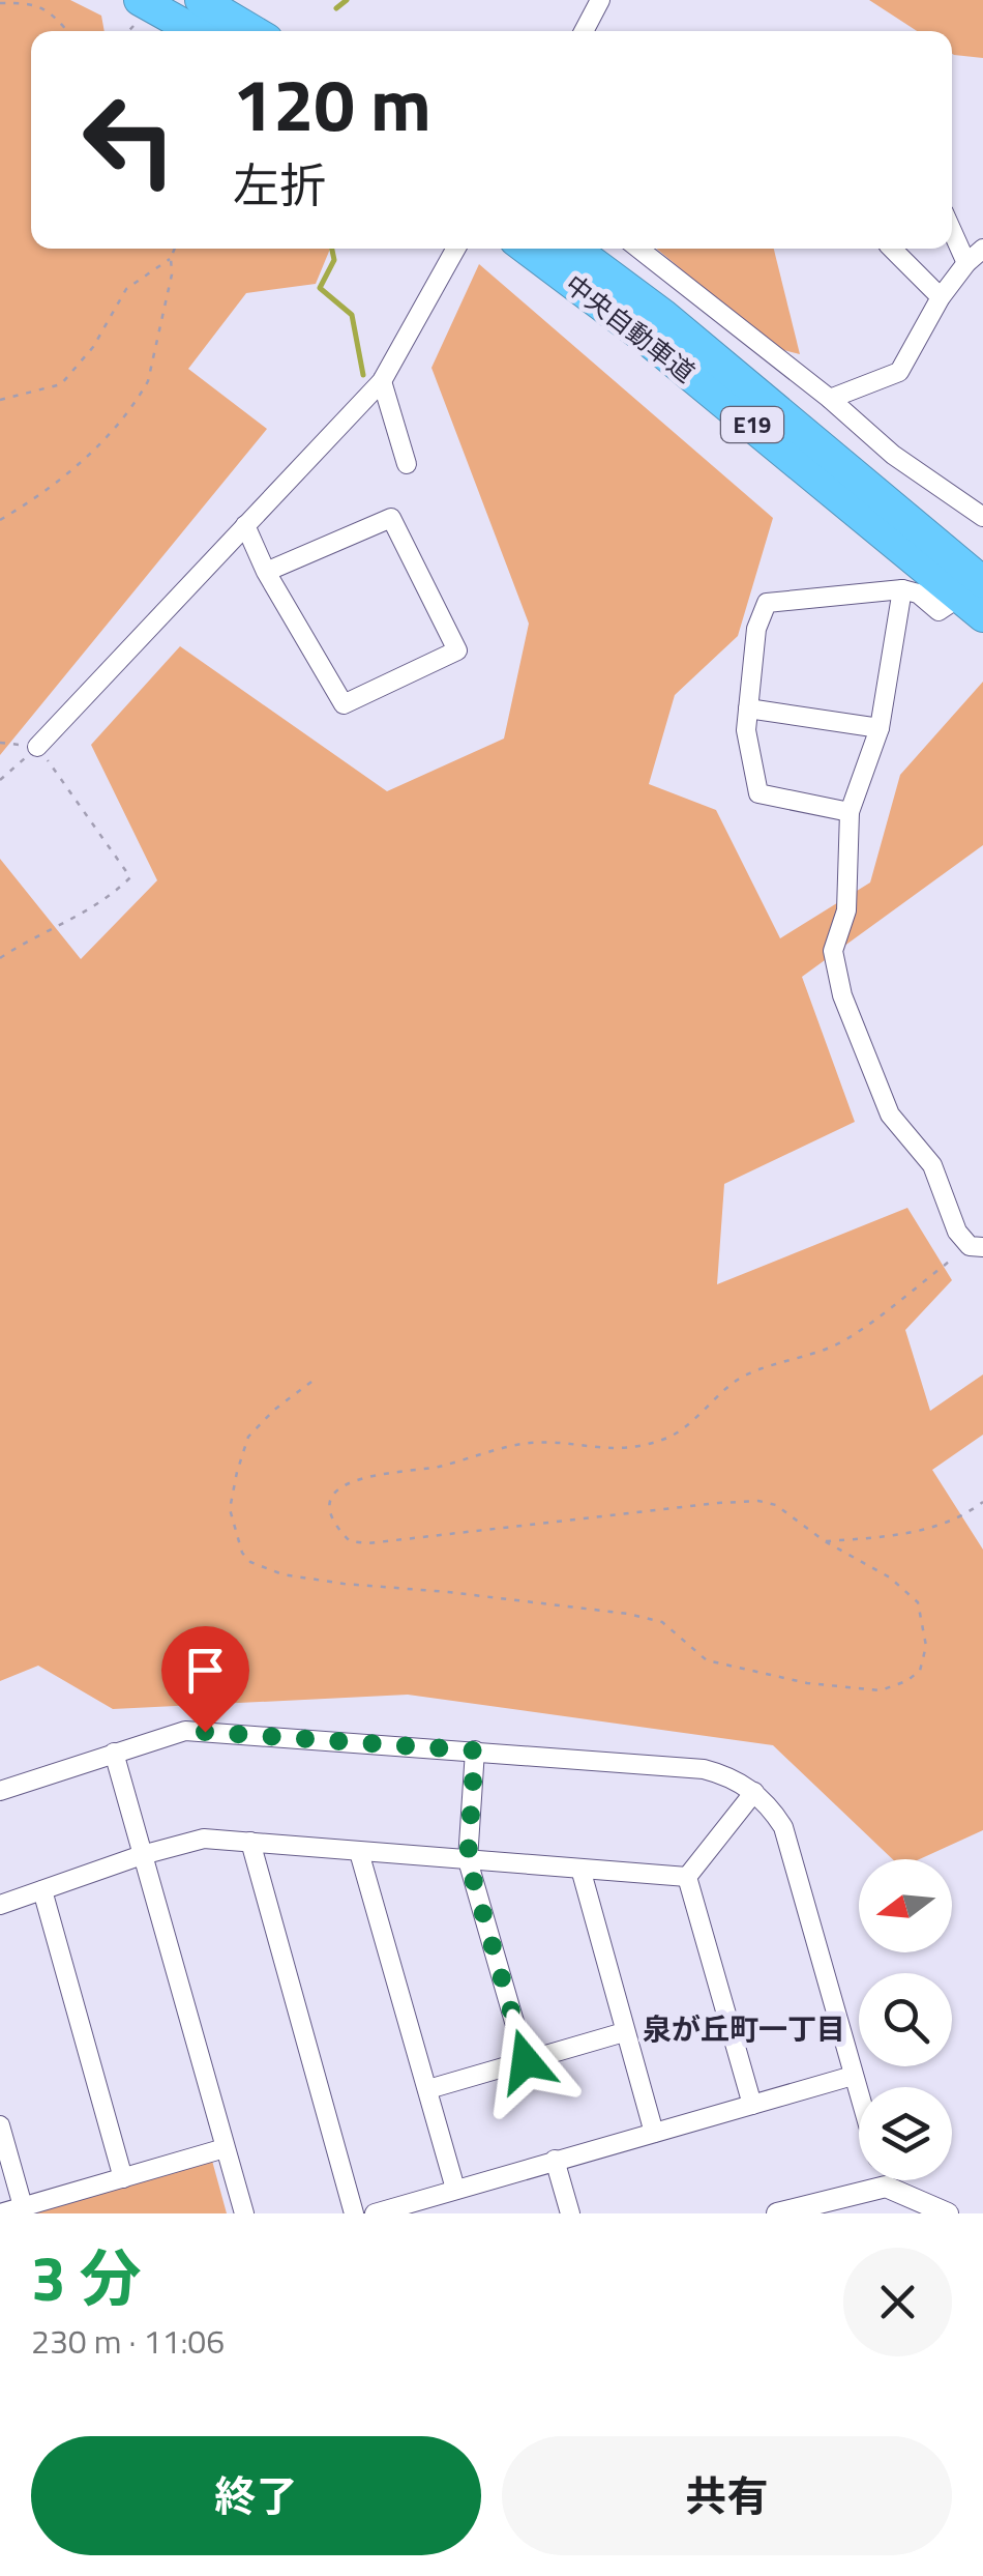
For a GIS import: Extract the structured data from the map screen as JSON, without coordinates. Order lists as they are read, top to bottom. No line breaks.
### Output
{"streets":{"highway":["中央自動車道","E19"]},"districts":["泉が丘町一丁目"],"north":"left","page":{"turn":["120 m","左折"],"heading":["3 分","230 m · 11:06"],"buttons":["終了","共有"]}}
